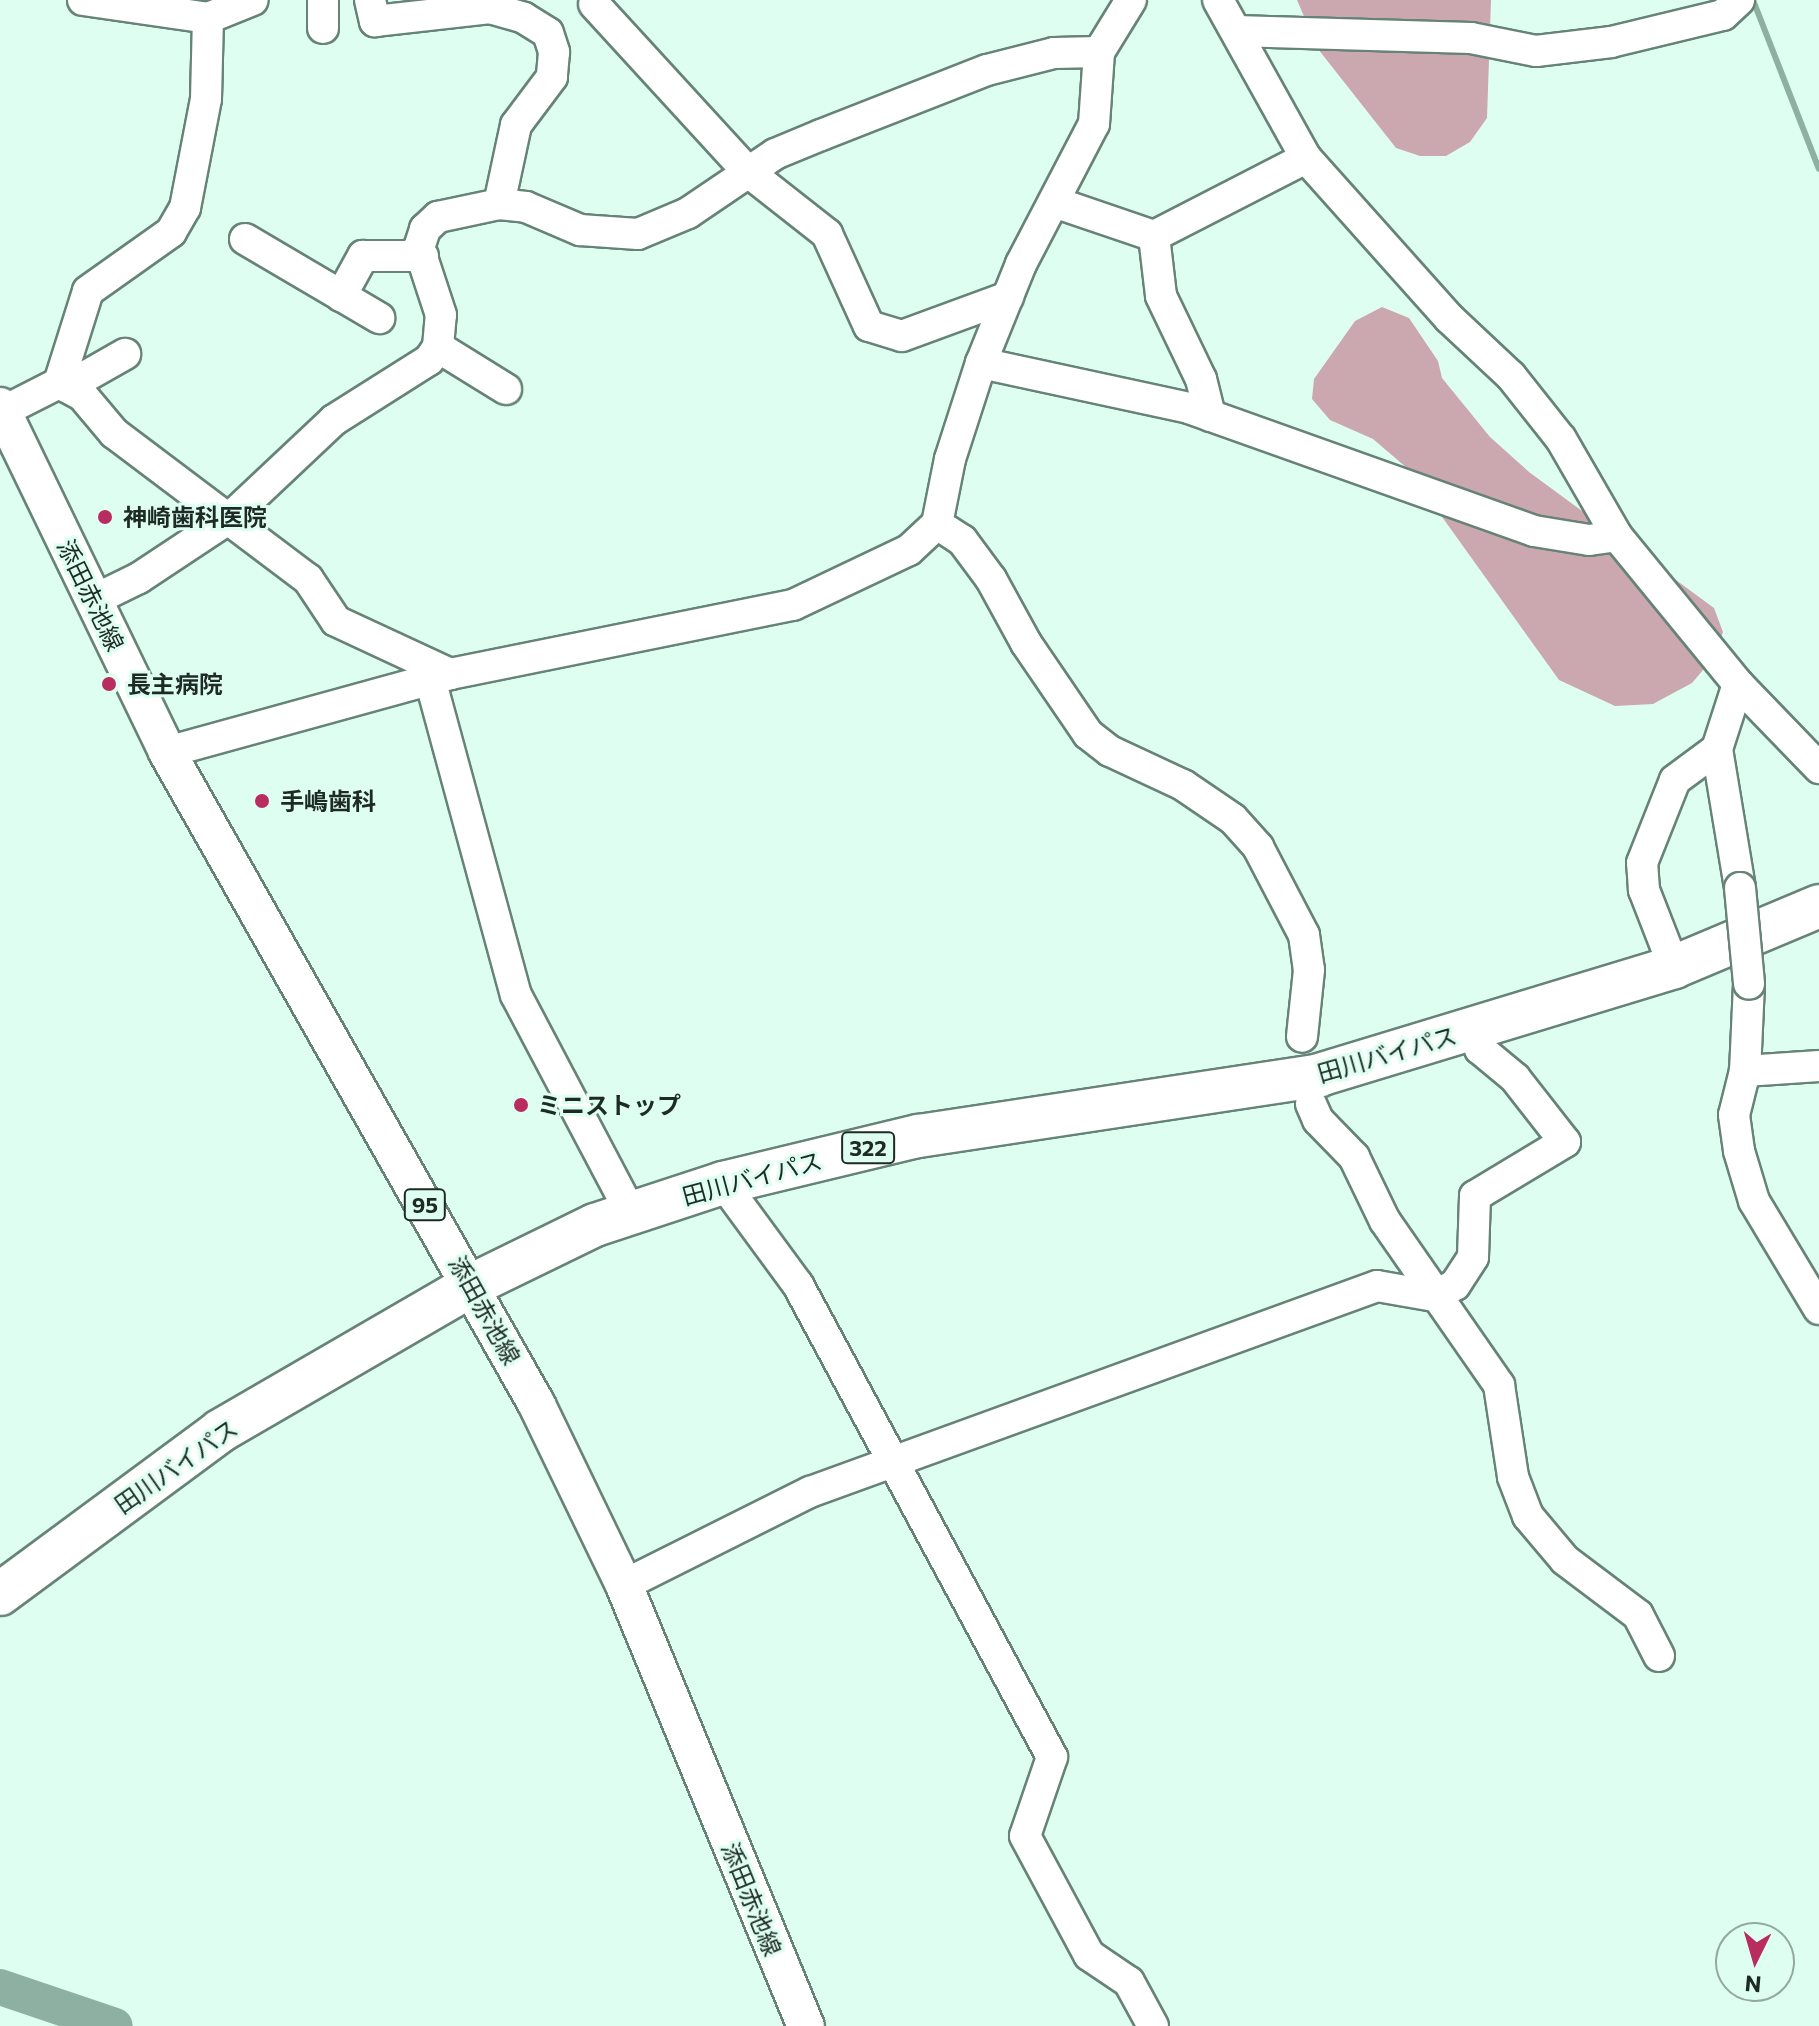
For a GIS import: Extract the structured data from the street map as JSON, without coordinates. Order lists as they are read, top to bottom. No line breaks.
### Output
{"streets":{"highway":["田川バイパス","322"],"main road":["添田赤池線","95"]},"crossings":[["添田赤池線","田川バイパス"]],"places":["神崎歯科医院","長主病院","手嶋歯科","ミニストップ"],"north":"bottom"}
